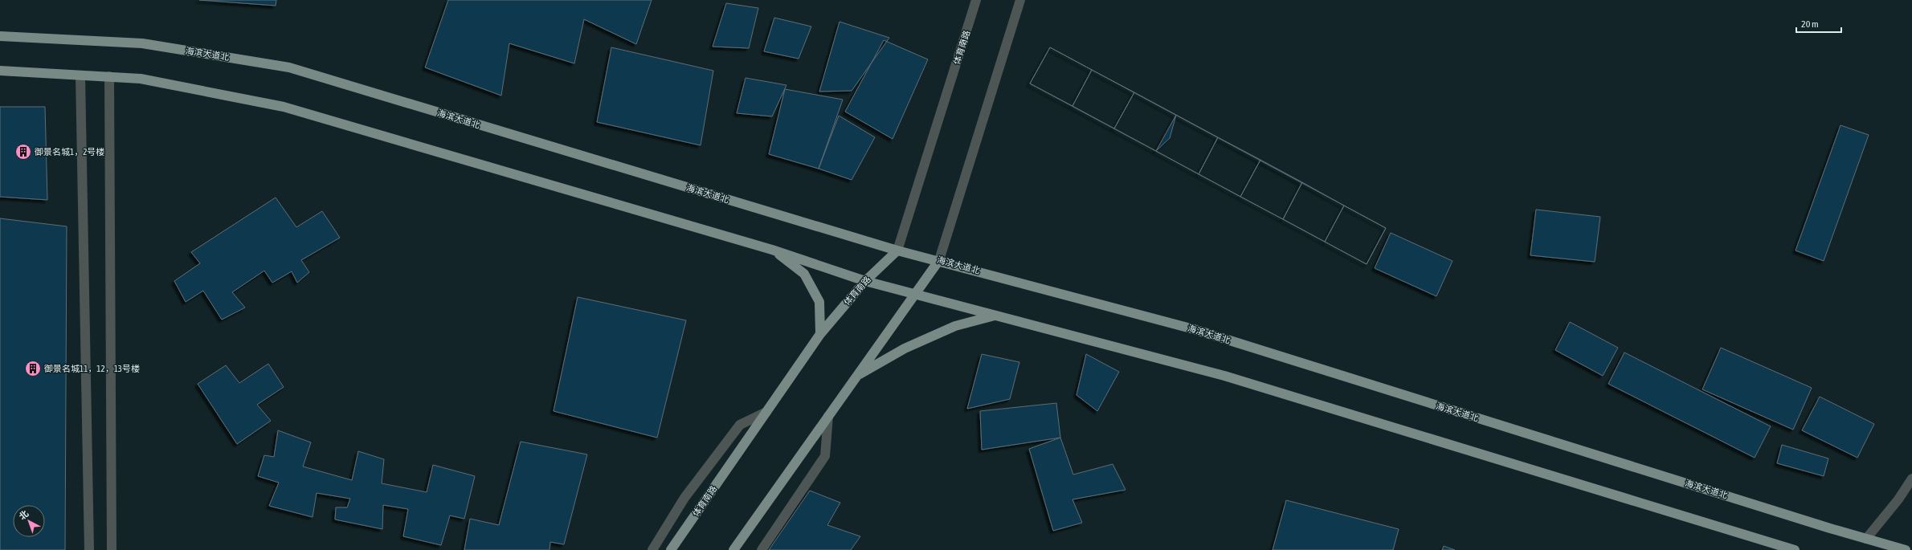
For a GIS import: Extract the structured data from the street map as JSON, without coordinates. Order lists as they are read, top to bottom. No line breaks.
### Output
{"streets":{"main road":["体育南路","海滨大道北"]},"crossings":[["体育南路","海滨大道北"]],"places":{"building":["御景名城1，2号楼","御景名城11，12，13号楼"]},"scale_bar":"20 m","north":"top left"}
